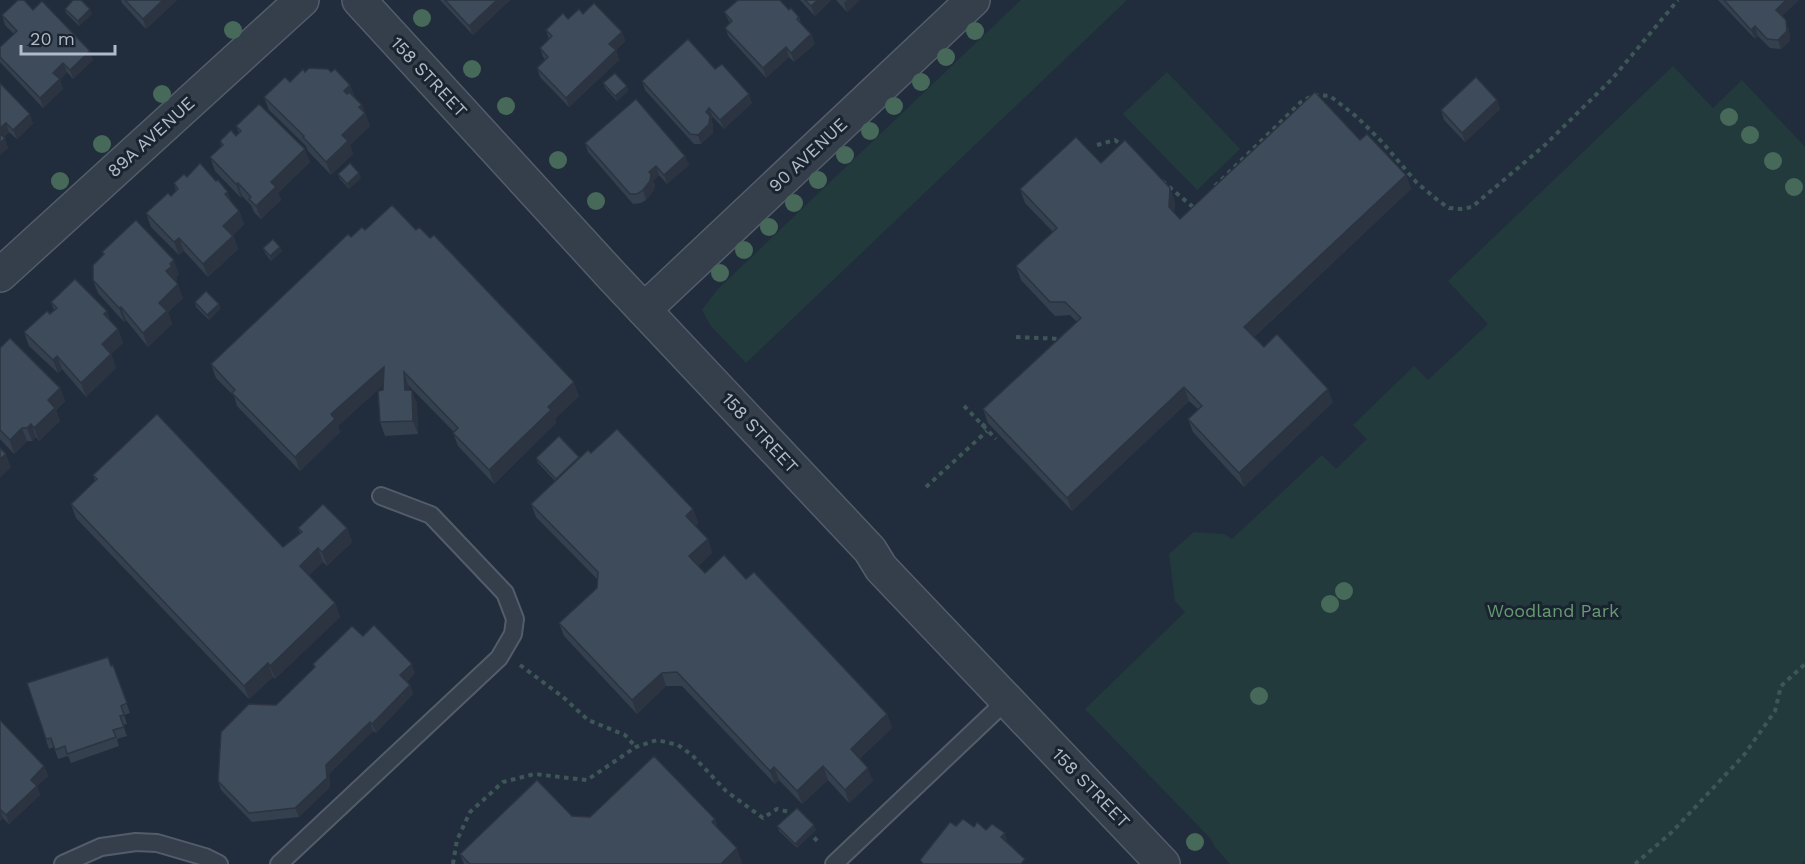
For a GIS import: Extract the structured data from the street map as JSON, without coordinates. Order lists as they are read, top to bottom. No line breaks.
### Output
{"streets":{"street":["158 STREET","89A AVENUE","90 AVENUE"]},"crossings":[["158 STREET","90 AVENUE"]],"parks":["Woodland Park"],"scale_bar":"20 m"}
